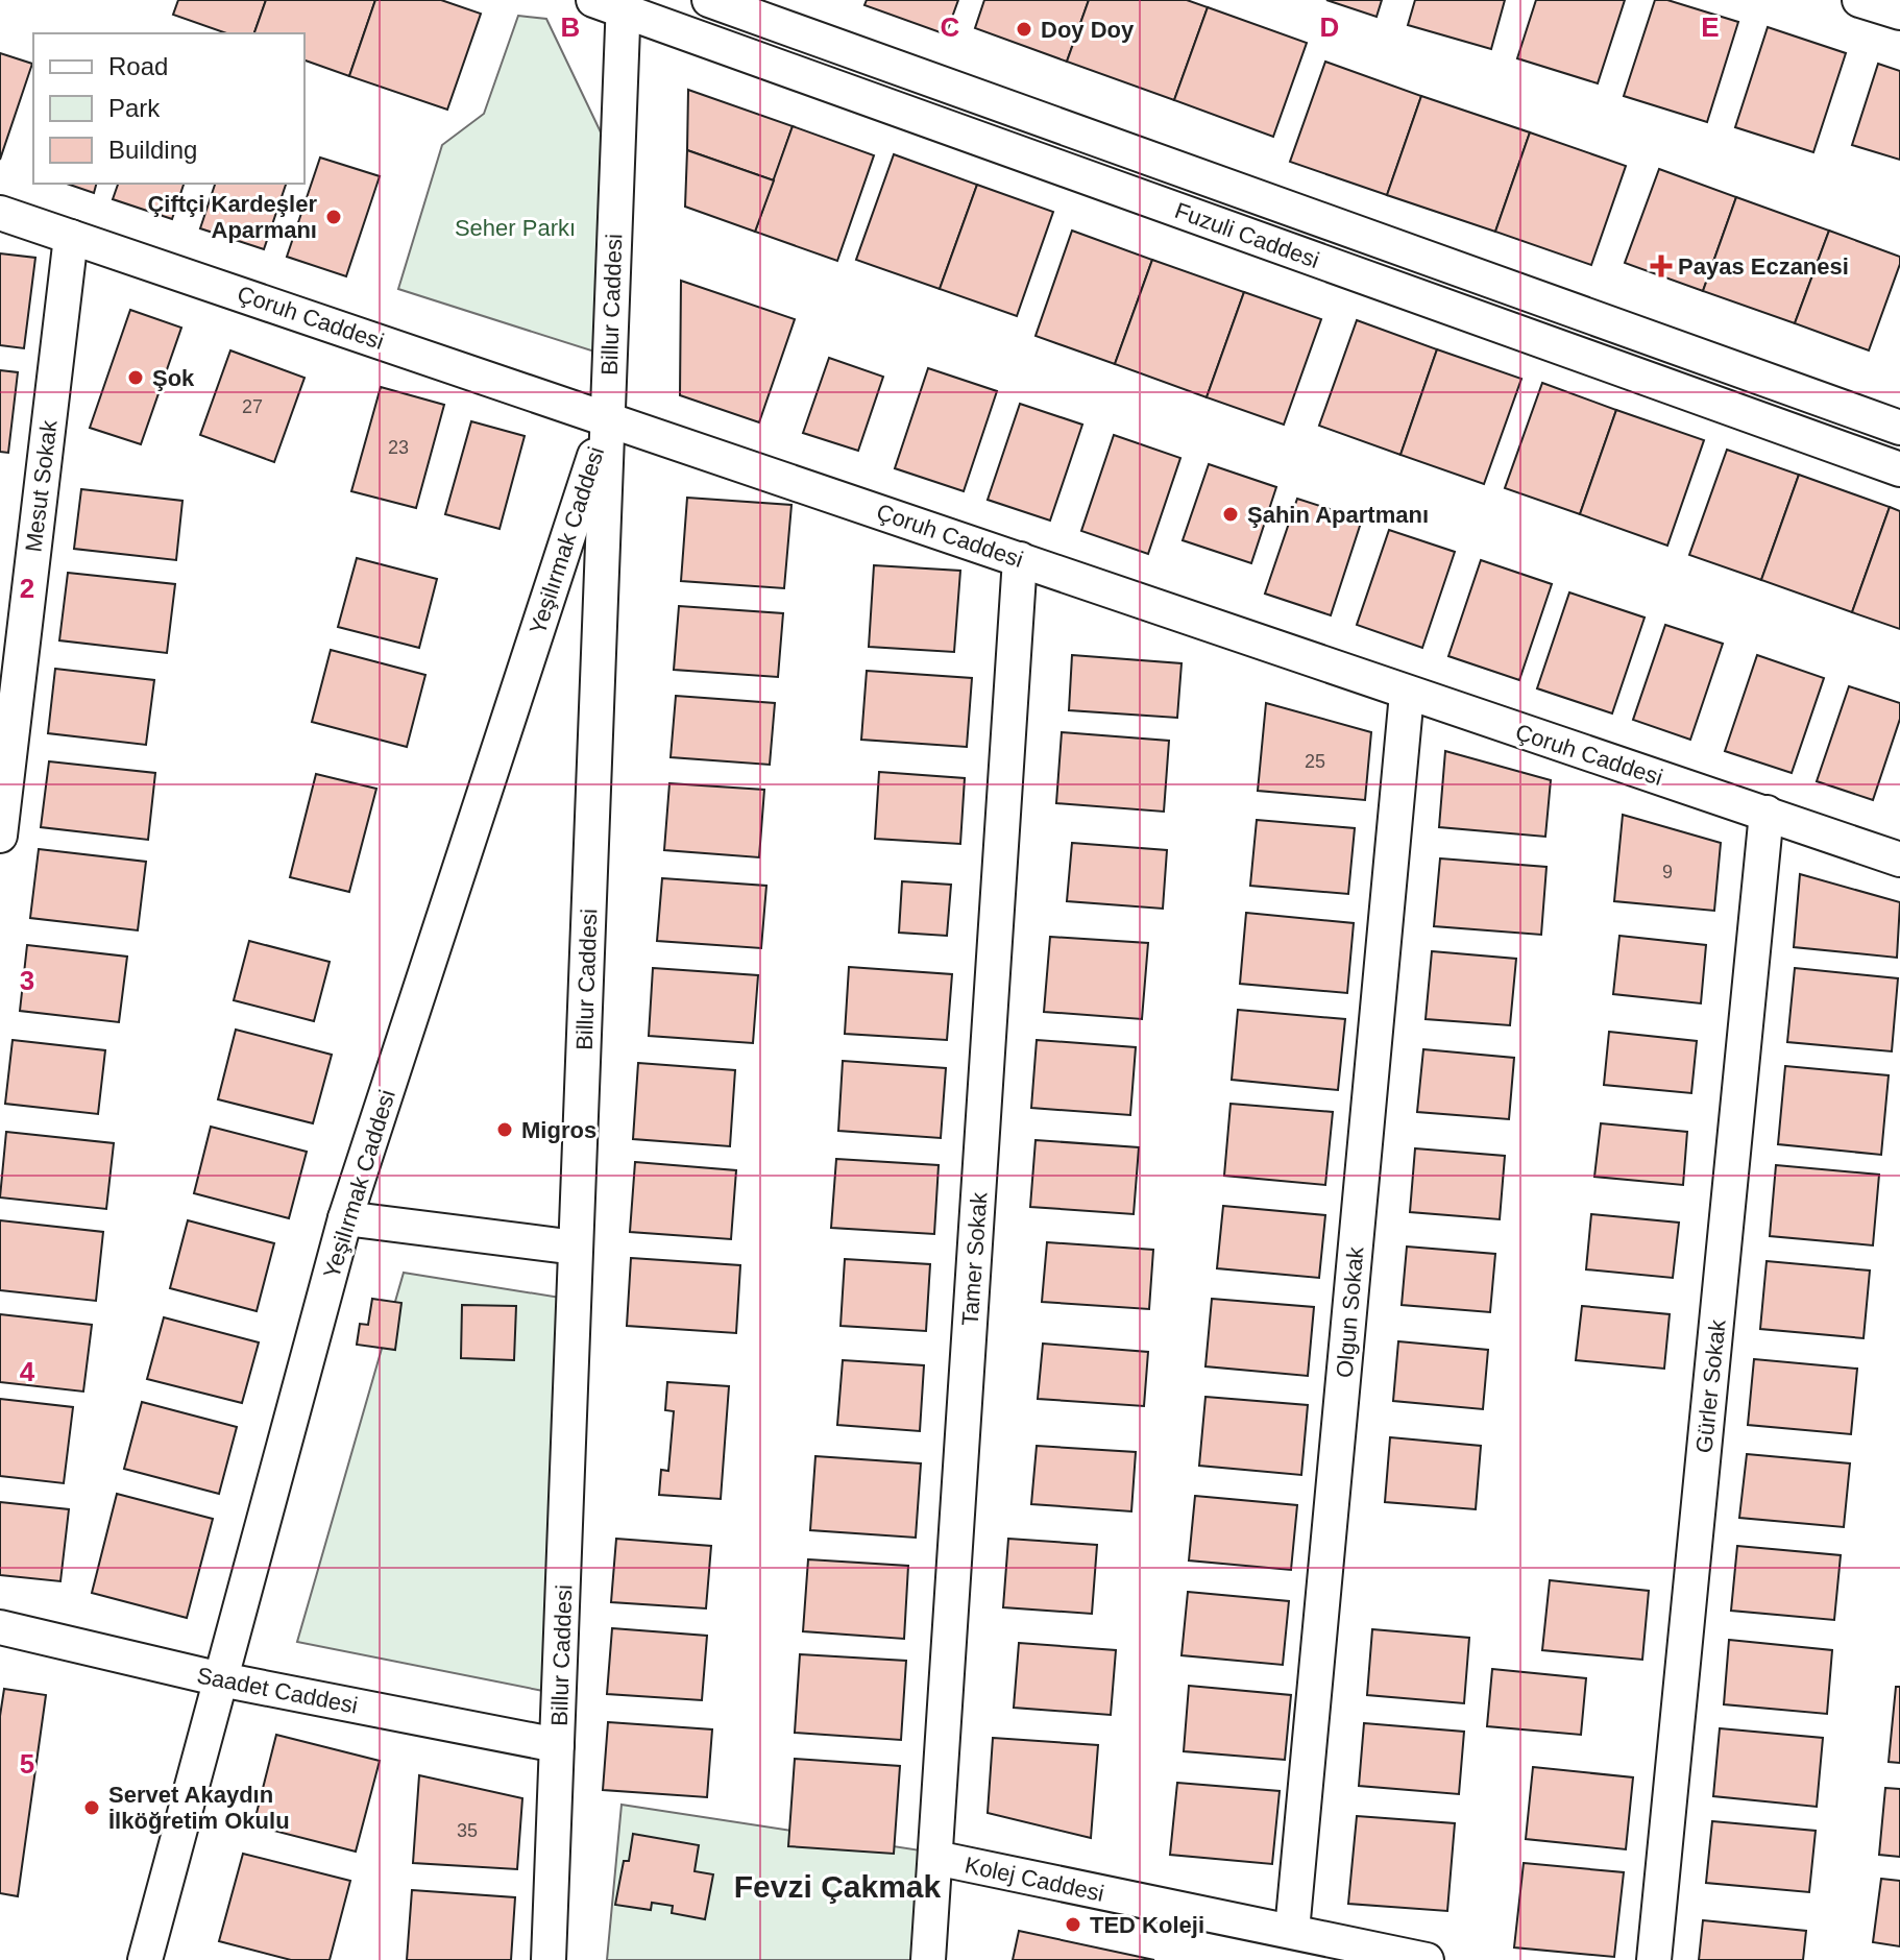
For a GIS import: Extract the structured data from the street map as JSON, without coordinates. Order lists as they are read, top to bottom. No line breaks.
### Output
{"streets":{"street":["Fuzuli Caddesi","Billur Caddesi","Çoruh Caddesi","Mesut Sokak","Yeşilırmak Caddesi","Tamer Sokak","Olgun Sokak","Gürler Sokak","Saadet Caddesi","Kolej Caddesi"]},"crossings":[["Fuzuli Caddesi","Billur Caddesi"],["Billur Caddesi","Çoruh Caddesi"],["Billur Caddesi","Yeşilırmak Caddesi"],["Billur Caddesi","Saadet Caddesi"],["Çoruh Caddesi","Mesut Sokak"],["Çoruh Caddesi","Yeşilırmak Caddesi"],["Çoruh Caddesi","Tamer Sokak"],["Çoruh Caddesi","Olgun Sokak"],["Çoruh Caddesi","Gürler Sokak"],["Yeşilırmak Caddesi","Saadet Caddesi"],["Tamer Sokak","Kolej Caddesi"],["Olgun Sokak","Kolej Caddesi"]],"districts":["Fevzi Çakmak"],"parks":["Seher Parkı"],"places":{"other":["Doy Doy","Çiftçi Kardeşler Aparmanı","Şok","Şahin Apartmanı","Migros","Servet Akaydın İlköğretim Okulu","TED Koleji"],"health":["Payas Eczanesi"]},"house_numbers":["27","23","25","9","35"],"legend":["Road","Park","Building"],"grid":{"columns":["B","C","D","E"],"rows":["2","3","4","5"]}}
